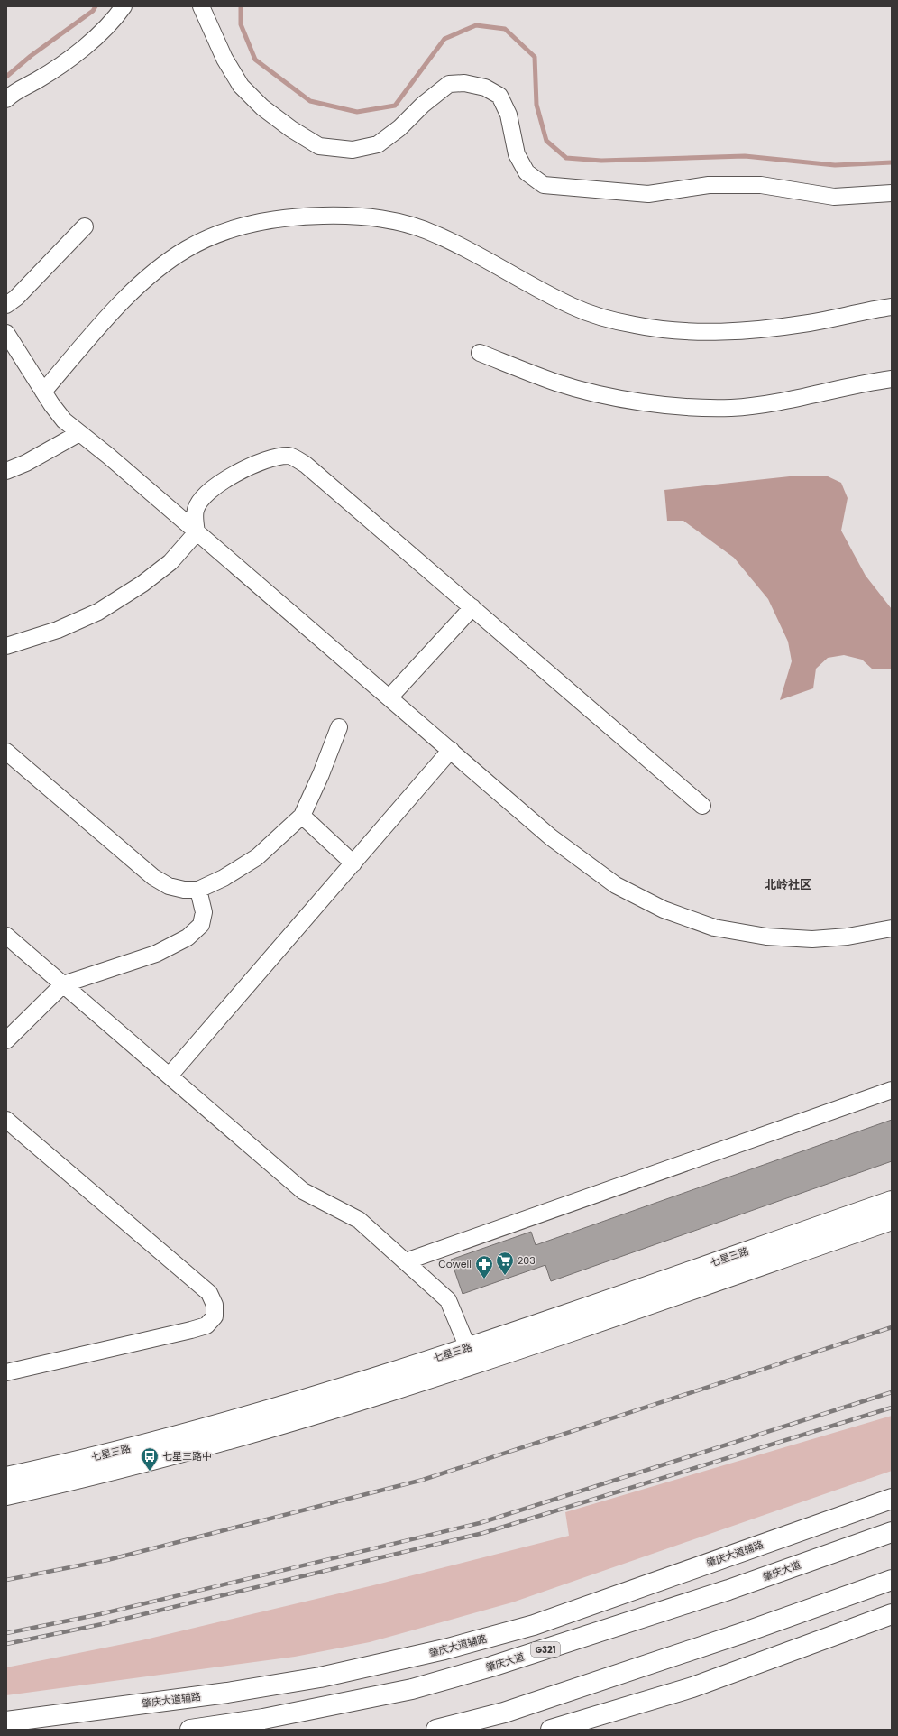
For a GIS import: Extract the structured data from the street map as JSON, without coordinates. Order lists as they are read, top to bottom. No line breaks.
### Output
{"streets":{"main road":["七星三路","肇庆大道辅路","肇庆大道","G321"]},"districts":["北岭社区"],"places":{"supermarket":["203"],"pharmacy":["Cowell"],"bus stop":["七星三路中"]}}
